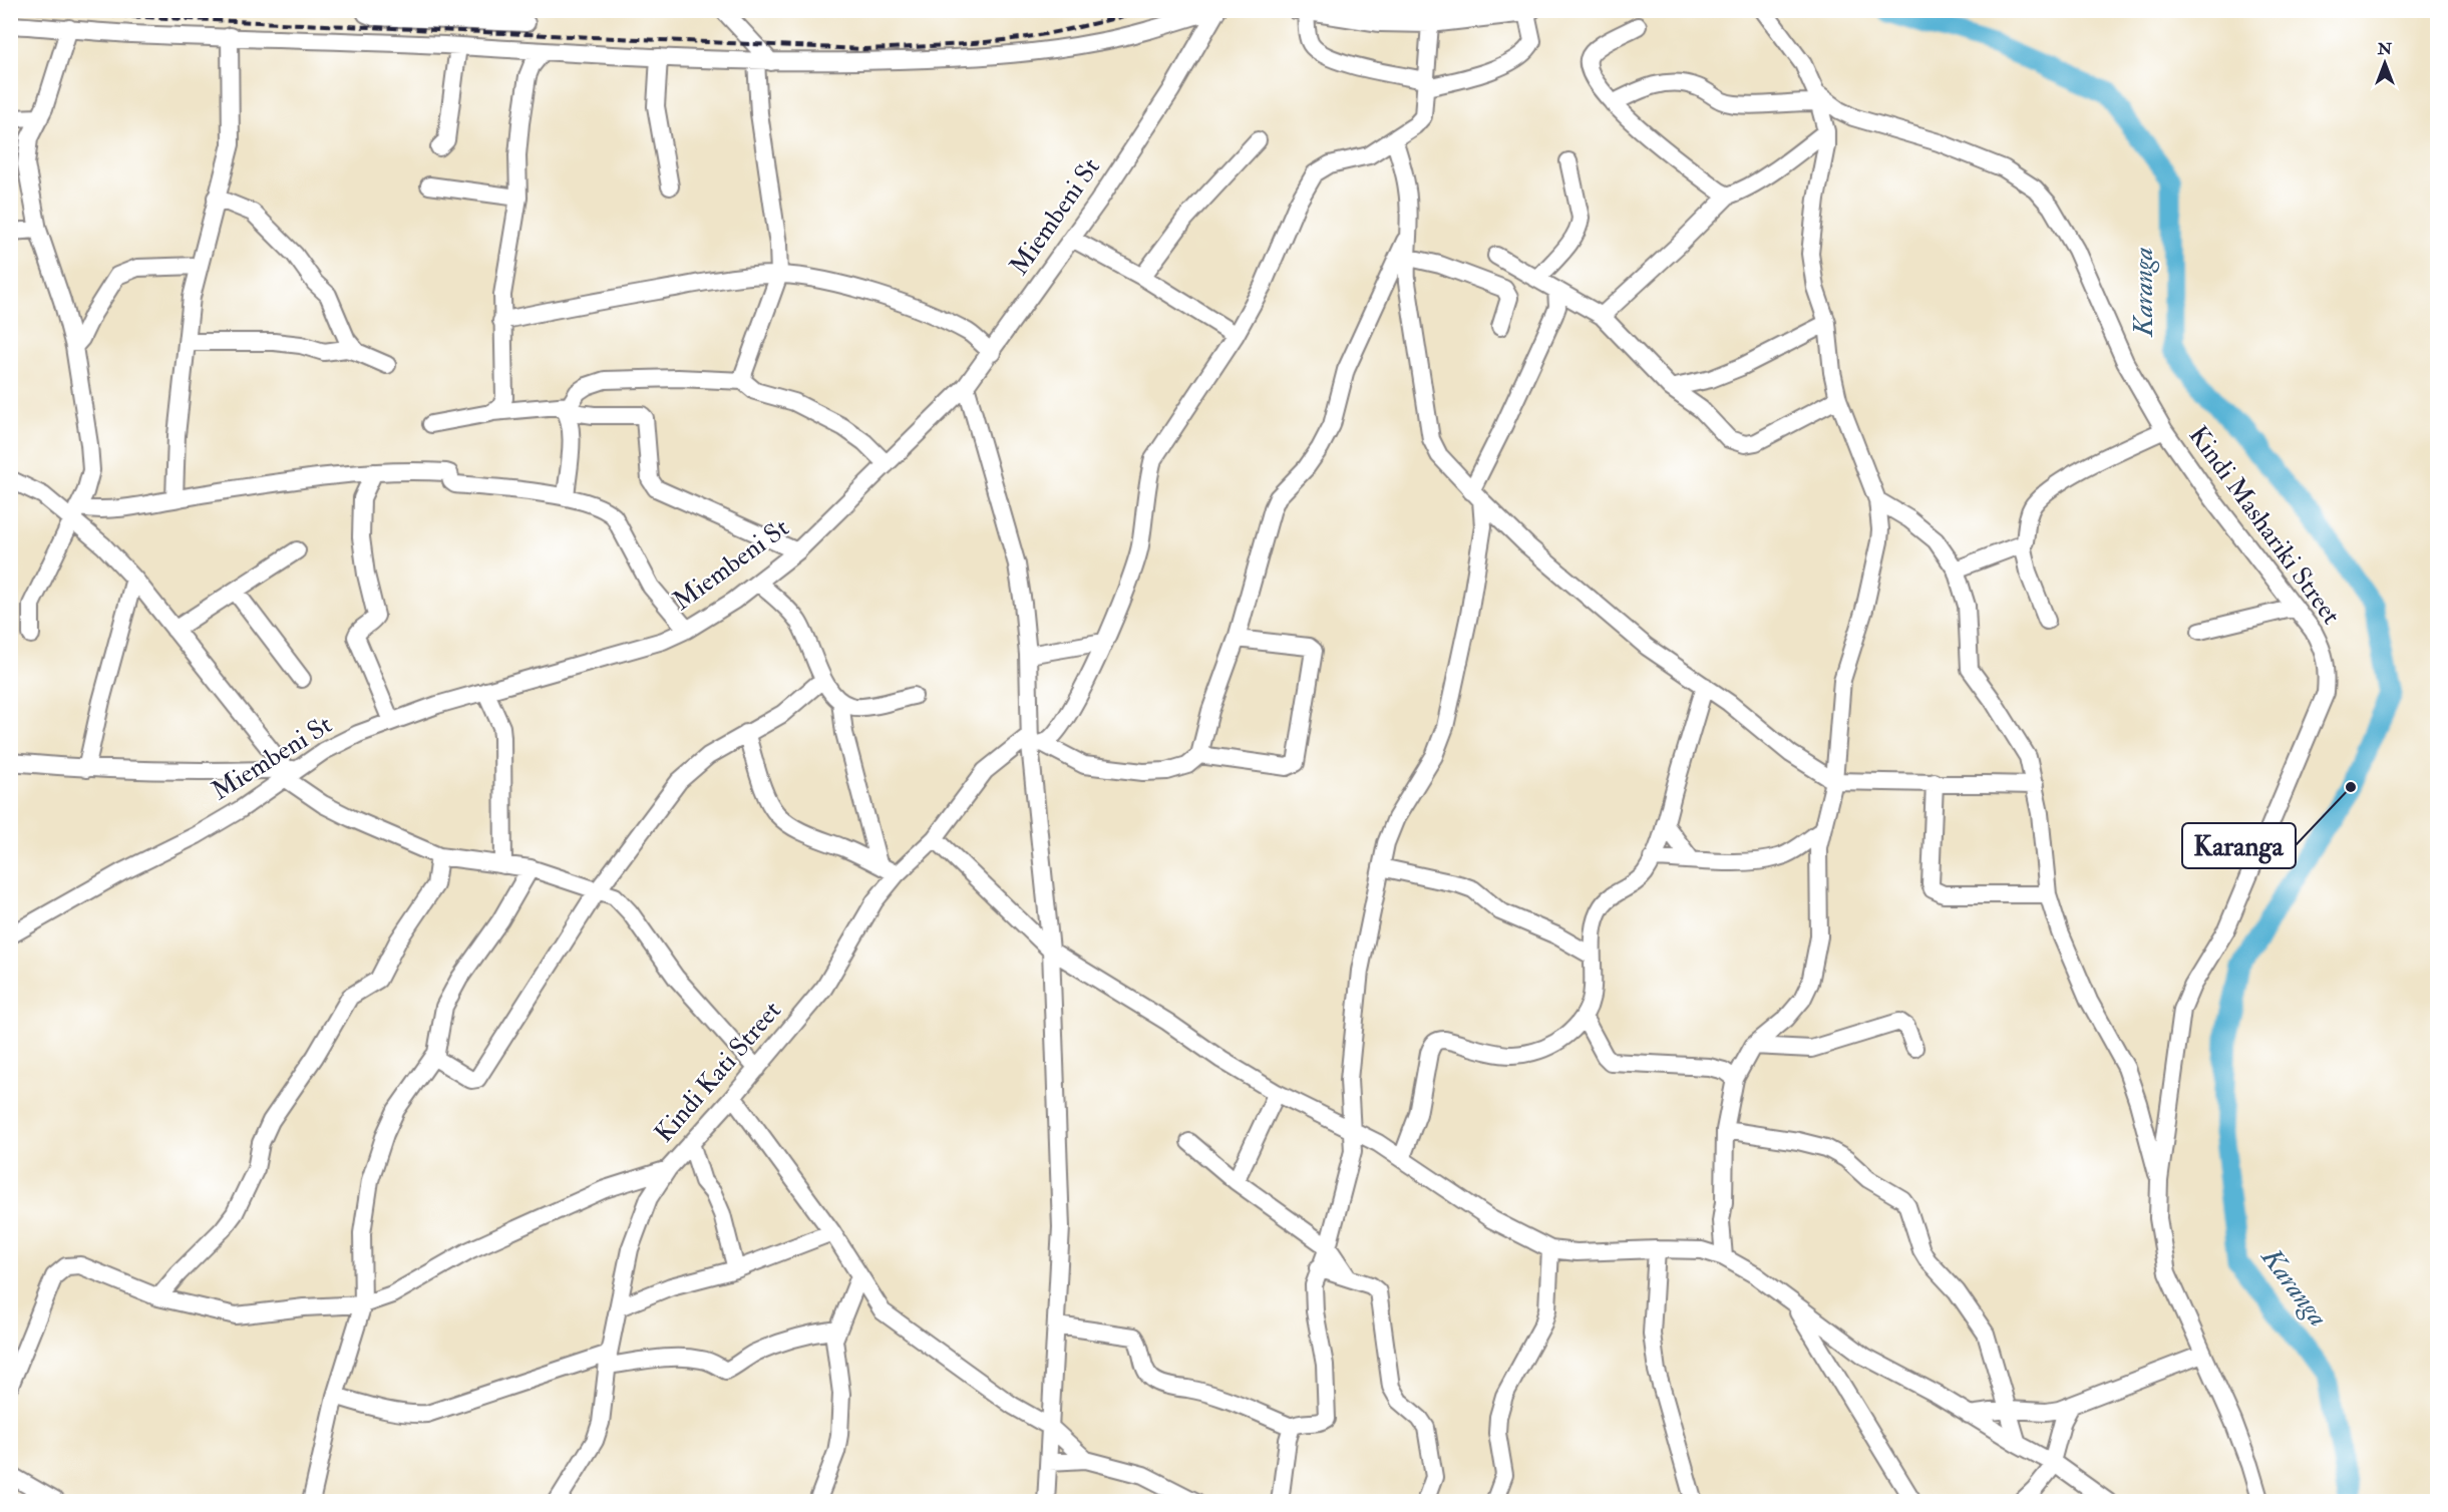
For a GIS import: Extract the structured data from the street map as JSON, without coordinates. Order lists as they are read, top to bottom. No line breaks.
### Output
{"streets":{"street":["Miembeni St","Kindi Mashariki Street","Kindi Kati Street"]},"water":["Karanga"],"places":["Karanga"],"north":"top"}
